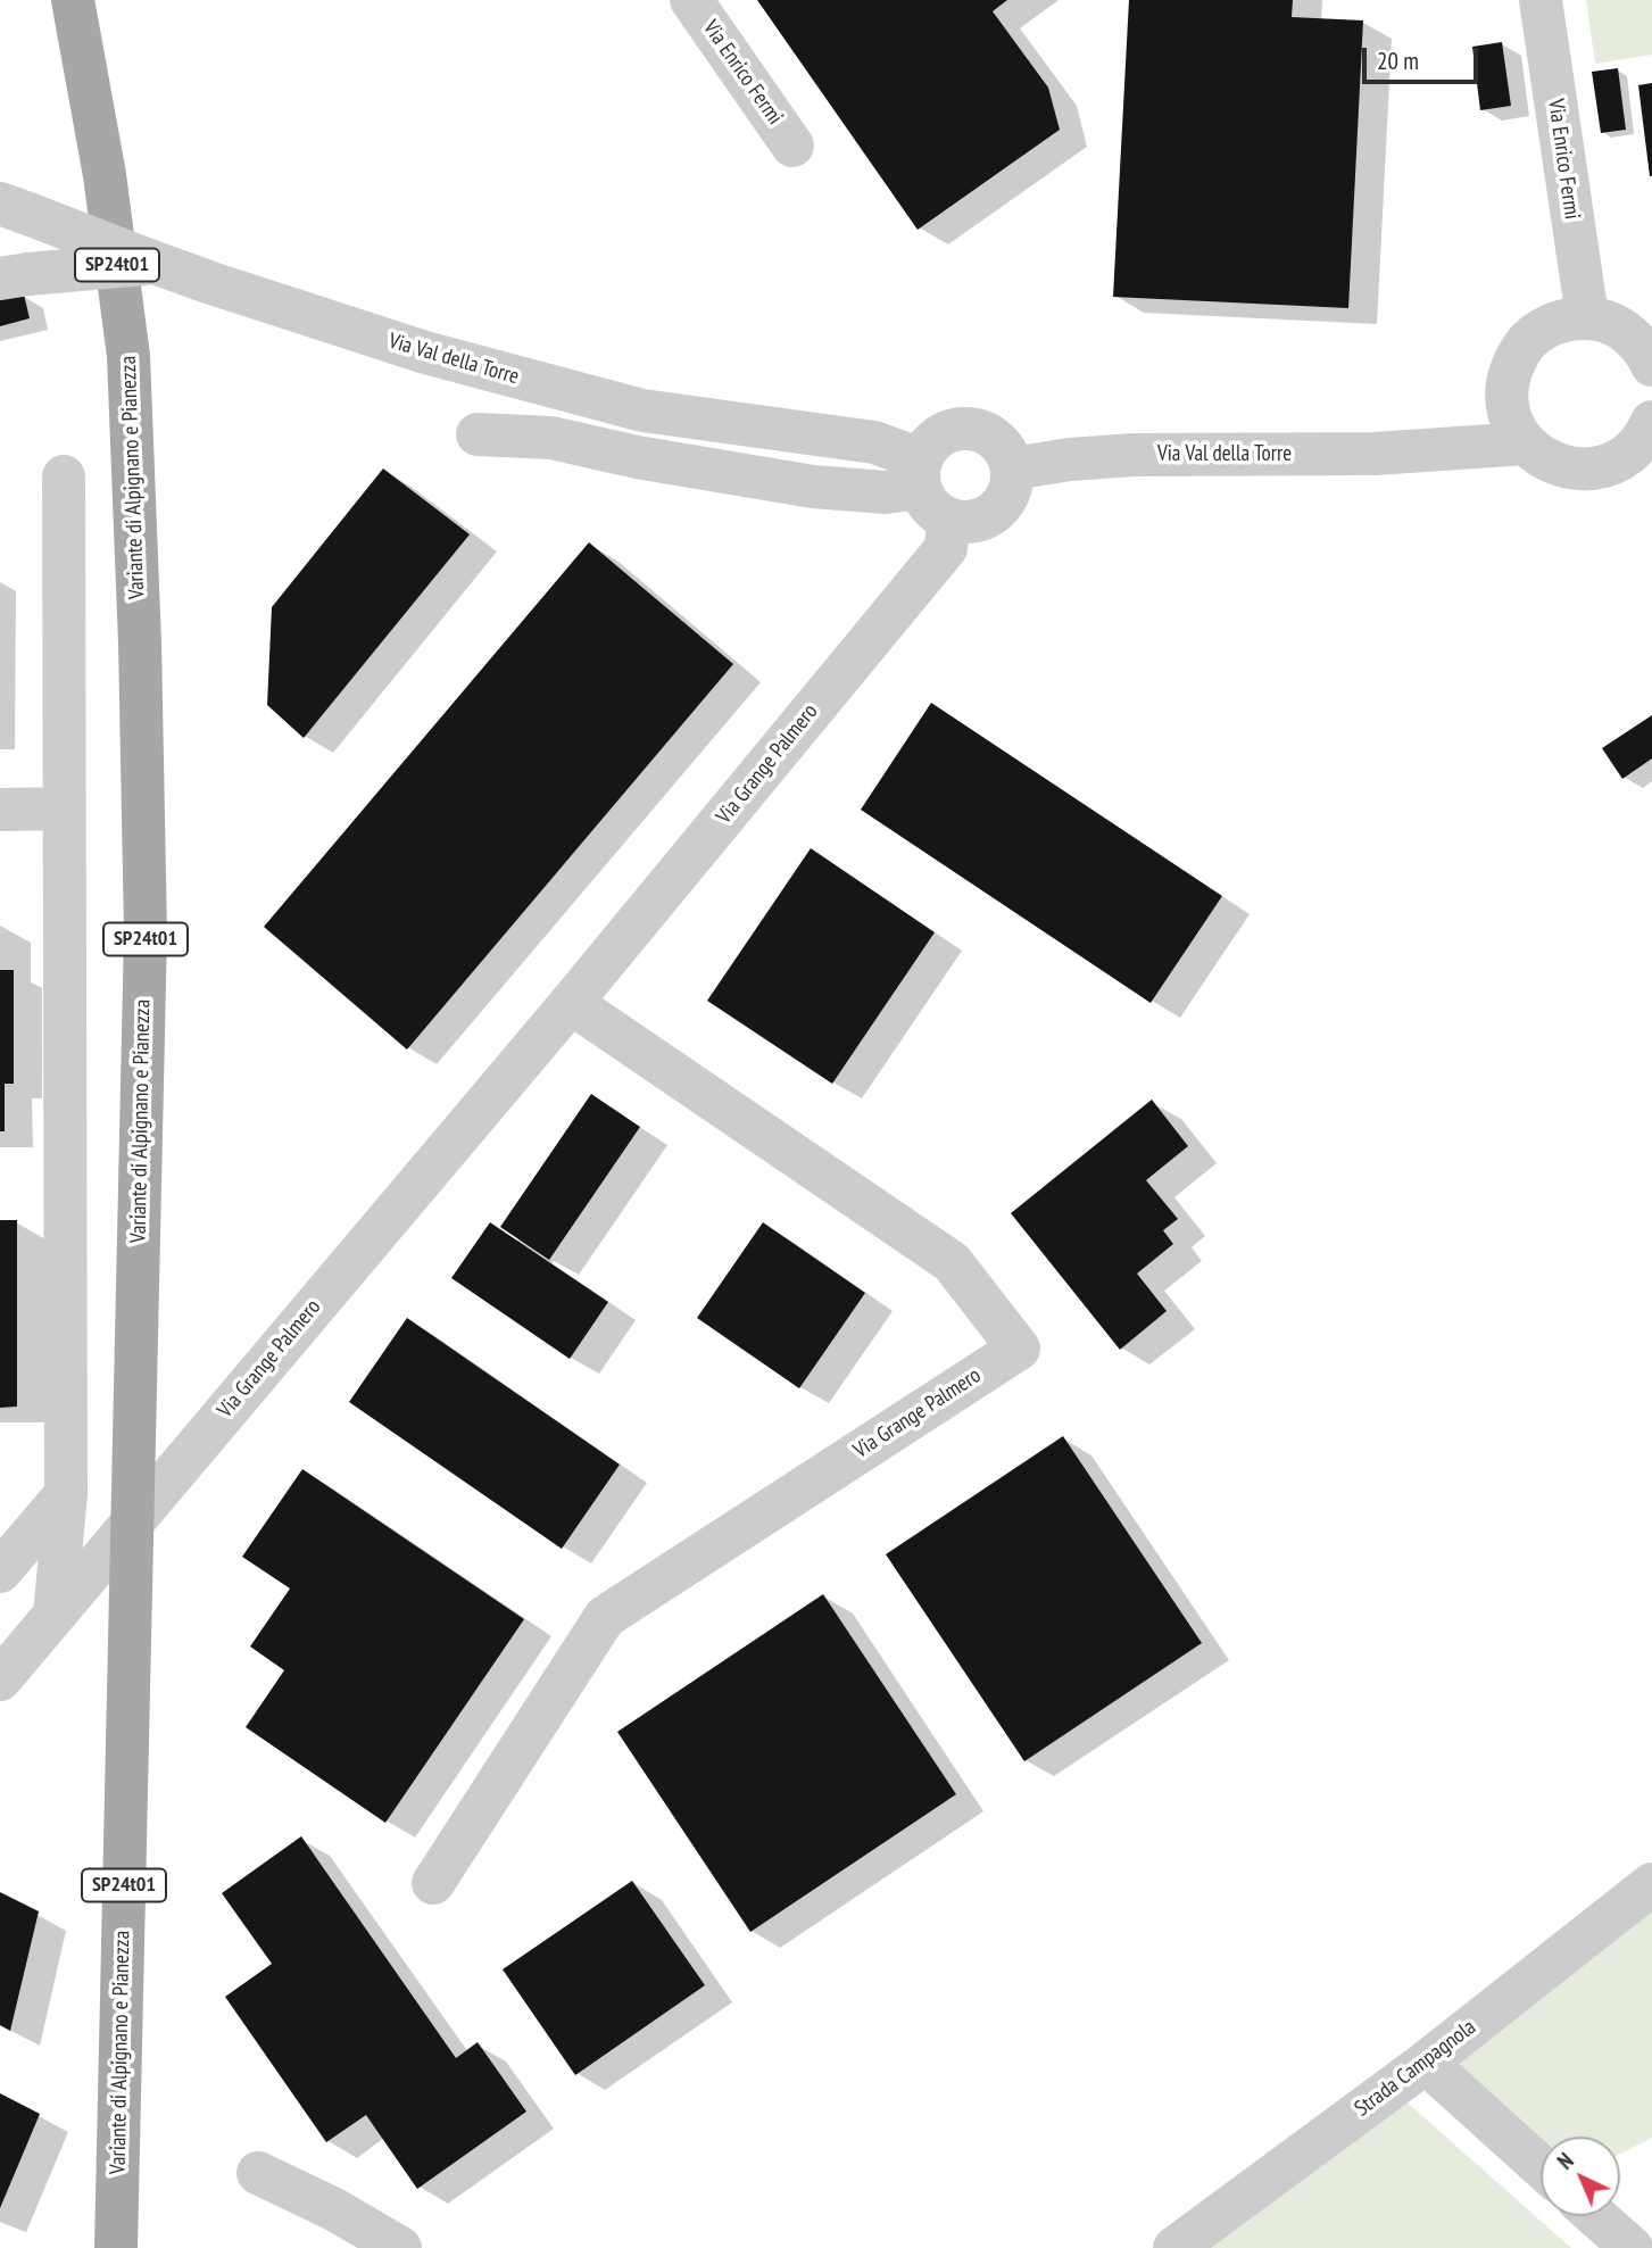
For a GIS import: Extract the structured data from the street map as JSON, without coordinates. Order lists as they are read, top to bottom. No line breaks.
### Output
{"streets":{"main road":["SP24t01","Variante di Alpignano e Pianezza"],"street":["Via Enrico Fermi","Via Val della Torre","Via Grange Palmero","Strada Campagnola"]},"crossings":[["Via Val della Torre","Via Grange Palmero"],["Variante di Alpignano e Pianezza","Via Grange Palmero"]],"scale_bar":"20 m","north":"top left"}
